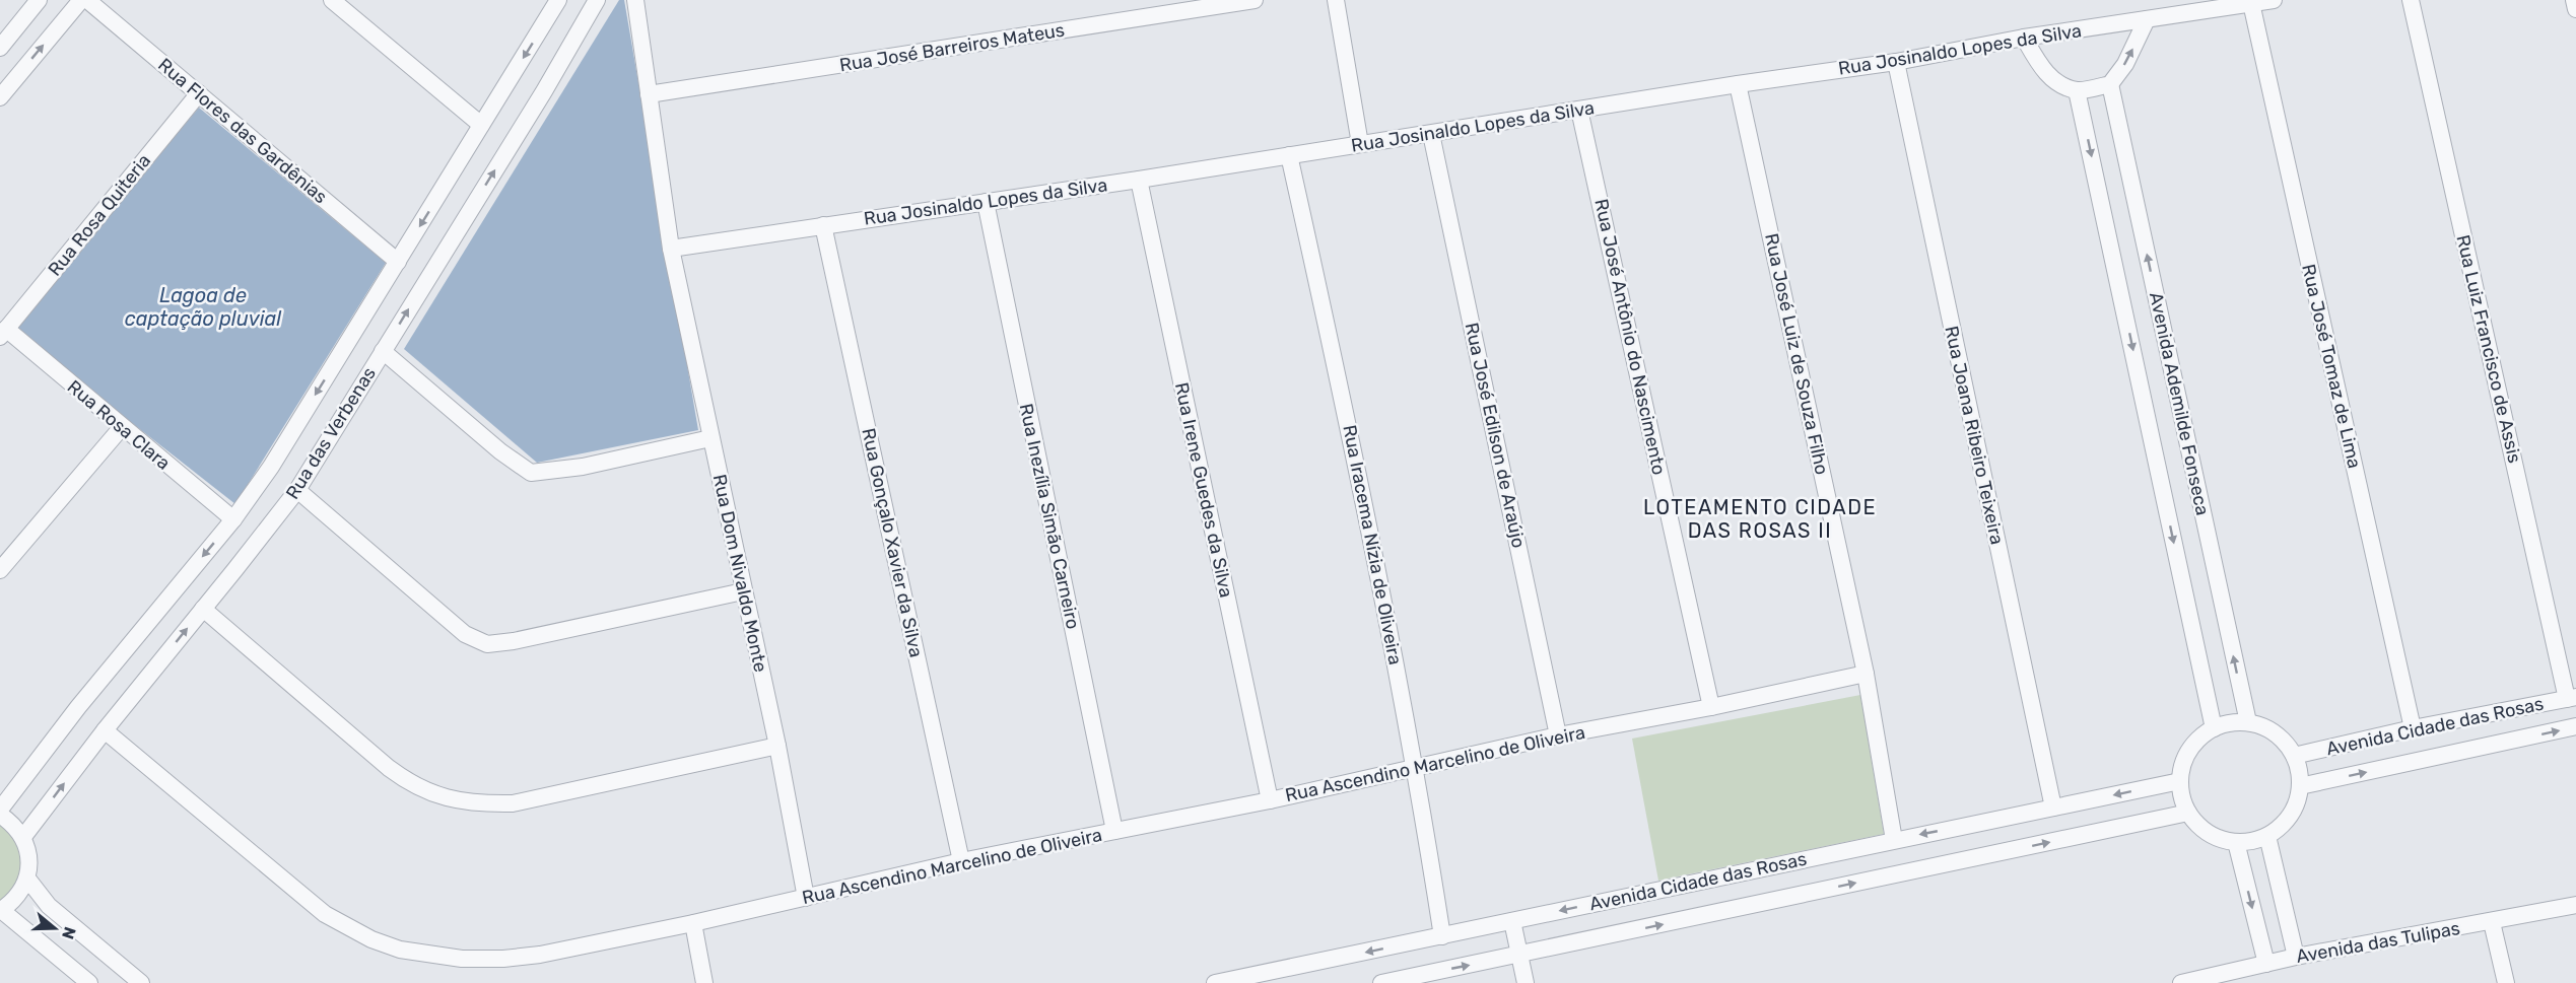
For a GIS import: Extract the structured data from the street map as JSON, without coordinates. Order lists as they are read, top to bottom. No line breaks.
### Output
{"streets":{"street":["Rua José Barreiros Mateus","Rua Josinaldo Lopes da Silva","Rua Flores das Gardênias","Rua Rosa Quiteria","Rua José Antônio do Nascimento","Rua Luiz Francisco de Assis","Rua José Luiz de Souza Filho","Rua José Tomaz de Lima","Avenida Ademilde Fonseca","Rua Rosa Clara","Rua das Verbenas","Rua José Edilson de Araújo","Rua Joana Ribeiro Teixeira","Rua Irene Guedes da Silva","Rua Inezília Simão Carneiro","Rua Gonçalo Xavier da Silva","Rua Iracema Nízia de Oliveira","Rua Dom Nivaldo Monte","Avenida Cidade das Rosas","Rua Ascendino Marcelino de Oliveira","Avenida das Tulipas"]},"crossings":[["Rua José Barreiros Mateus","Rua Dom Nivaldo Monte"],["Rua Josinaldo Lopes da Silva","Rua José Antônio do Nascimento"],["Rua Josinaldo Lopes da Silva","Rua José Luiz de Souza Filho"],["Rua Josinaldo Lopes da Silva","Rua José Tomaz de Lima"],["Rua Josinaldo Lopes da Silva","Rua José Edilson de Araújo"],["Rua Josinaldo Lopes da Silva","Rua Joana Ribeiro Teixeira"],["Rua Josinaldo Lopes da Silva","Rua Irene Guedes da Silva"],["Rua Josinaldo Lopes da Silva","Rua Inezília Simão Carneiro"],["Rua Josinaldo Lopes da Silva","Rua Gonçalo Xavier da Silva"],["Rua Josinaldo Lopes da Silva","Rua Iracema Nízia de Oliveira"],["Rua Josinaldo Lopes da Silva","Rua Dom Nivaldo Monte"],["Rua Flores das Gardênias","Rua Rosa Quiteria"],["Rua Flores das Gardênias","Rua das Verbenas"],["Rua Rosa Quiteria","Rua Rosa Clara"],["Rua José Antônio do Nascimento","Rua Ascendino Marcelino de Oliveira"],["Rua Luiz Francisco de Assis","Avenida Cidade das Rosas"],["Rua José Luiz de Souza Filho","Avenida Cidade das Rosas"],["Rua José Luiz de Souza Filho","Rua Ascendino Marcelino de Oliveira"],["Rua José Tomaz de Lima","Avenida Cidade das Rosas"],["Avenida Ademilde Fonseca","Avenida Cidade das Rosas"],["Rua Rosa Clara","Rua das Verbenas"],["Rua das Verbenas","Rua Ascendino Marcelino de Oliveira"],["Rua José Edilson de Araújo","Rua Ascendino Marcelino de Oliveira"],["Rua Joana Ribeiro Teixeira","Avenida Cidade das Rosas"],["Rua Irene Guedes da Silva","Rua Ascendino Marcelino de Oliveira"],["Rua Inezília Simão Carneiro","Rua Ascendino Marcelino de Oliveira"],["Rua Gonçalo Xavier da Silva","Rua Ascendino Marcelino de Oliveira"],["Rua Iracema Nízia de Oliveira","Avenida Cidade das Rosas"],["Rua Iracema Nízia de Oliveira","Rua Ascendino Marcelino de Oliveira"],["Rua Dom Nivaldo Monte","Rua Ascendino Marcelino de Oliveira"]],"districts":["LOTEAMENTO CIDADE DAS ROSAS II"],"water":["Lagoa de captação pluvial"],"north":"right"}
